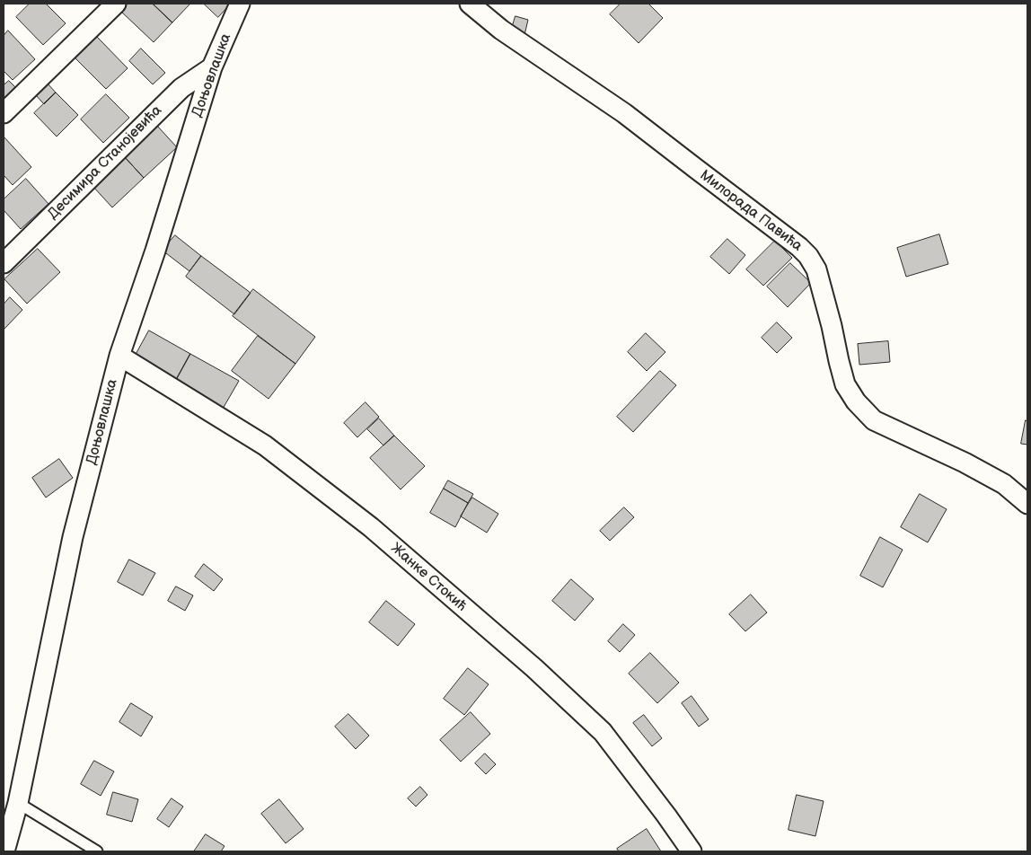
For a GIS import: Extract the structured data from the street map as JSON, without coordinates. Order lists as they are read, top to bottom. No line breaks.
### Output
{"streets":{"street":["Доњовлашка","Десимира Станојевића","Милорада Павића","Жанке Стокић"]},"crossings":[["Доњовлашка","Десимира Станојевића"],["Доњовлашка","Жанке Стокић"]]}
